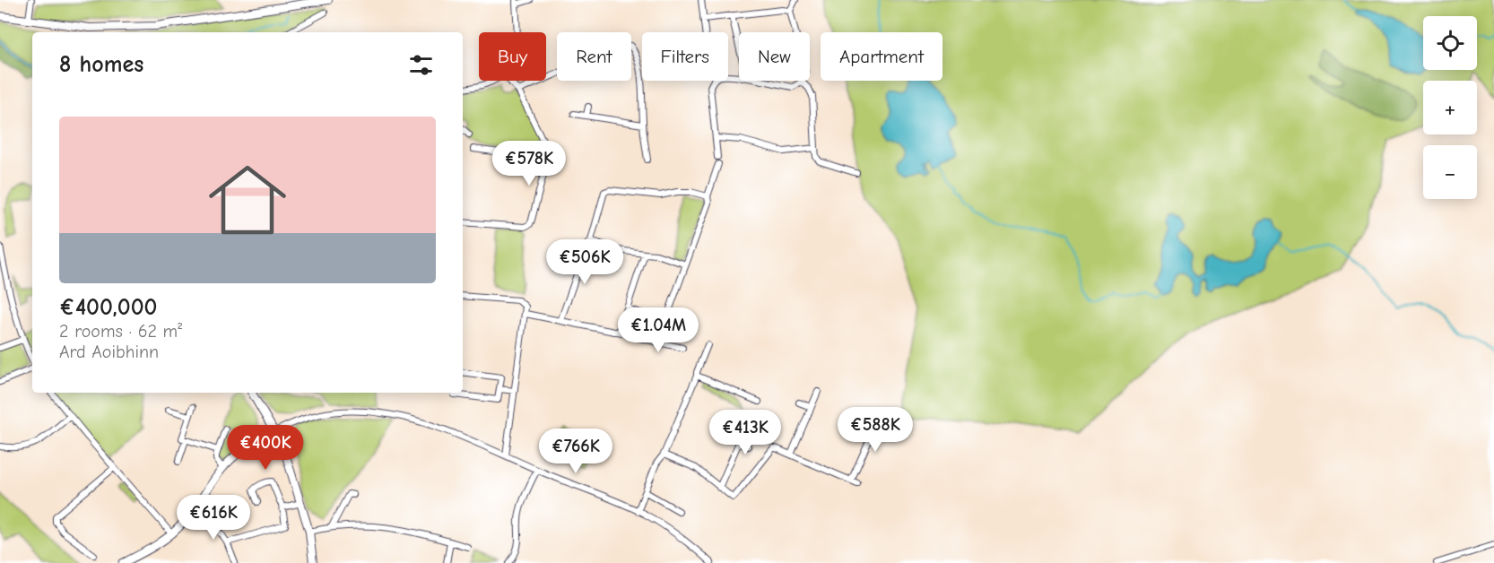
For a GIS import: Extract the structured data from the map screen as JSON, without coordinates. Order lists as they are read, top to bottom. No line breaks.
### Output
{"page":{"map_buttons":["+","−"],"chip":["Buy","Rent","Filters","New","Apartment"],"heading":"8 homes","list":[{"name":"€400,000","note":"2 rooms · 62 m² · Ard Aoibhinn"}],"price":["€578K","€506K","€1.04M","€588K","€413K","€400K","€766K","€616K"]}}
